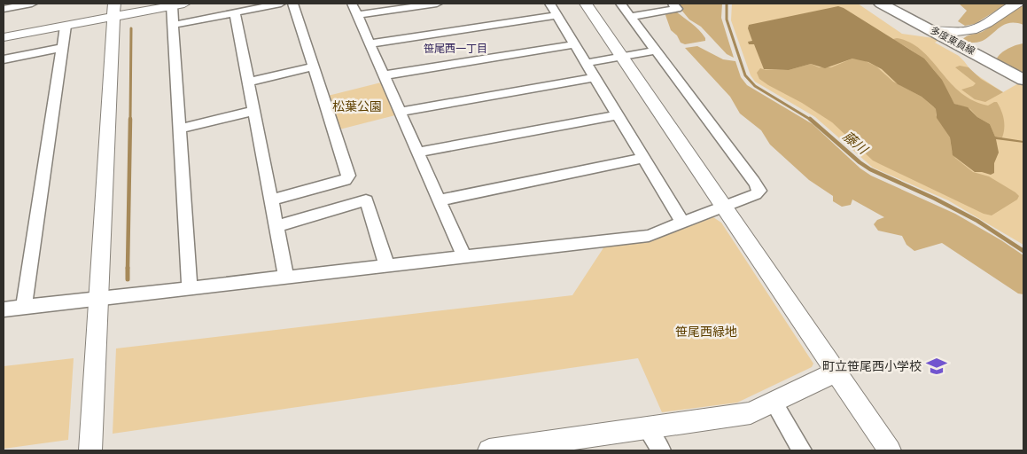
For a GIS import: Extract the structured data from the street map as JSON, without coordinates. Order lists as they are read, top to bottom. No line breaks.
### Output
{"streets":{"main road":["多度東員線"]},"districts":["笹尾西一丁目"],"water":["藤川"],"parks":["松葉公園","笹尾西緑地"],"places":{"school or university":["町立笹尾西小学校"]}}
